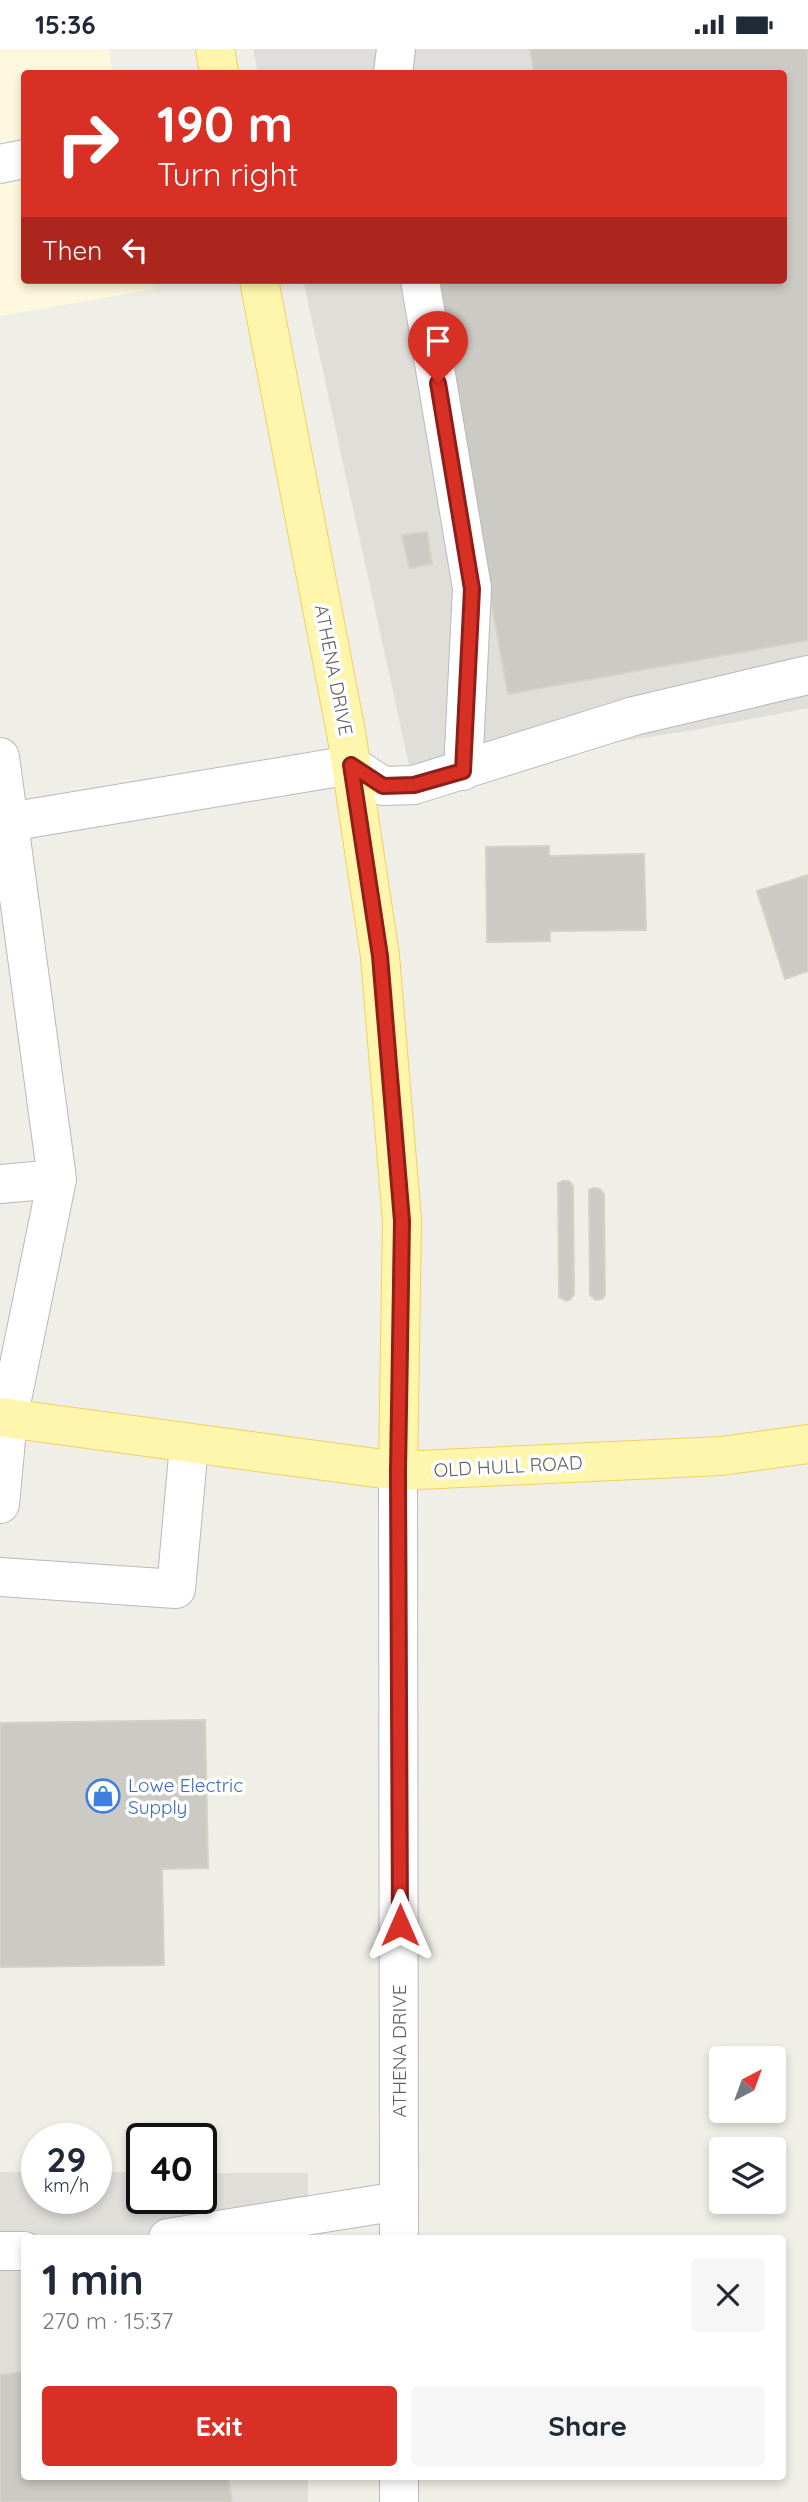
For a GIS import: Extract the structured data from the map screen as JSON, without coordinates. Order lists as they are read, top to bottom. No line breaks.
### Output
{"streets":{"main road":["ATHENA DRIVE","OLD HULL ROAD"]},"crossings":[["ATHENA DRIVE","OLD HULL ROAD"]],"places":{"shop":["Lowe Electric Supply"]},"north":"top right","page":{"status":"15:36","turn":["190 m","Turn right"],"then":"Then","speed":"29 km/h","limit":"40","heading":["1 min","270 m · 15:37"],"buttons":["Exit","Share"]}}
